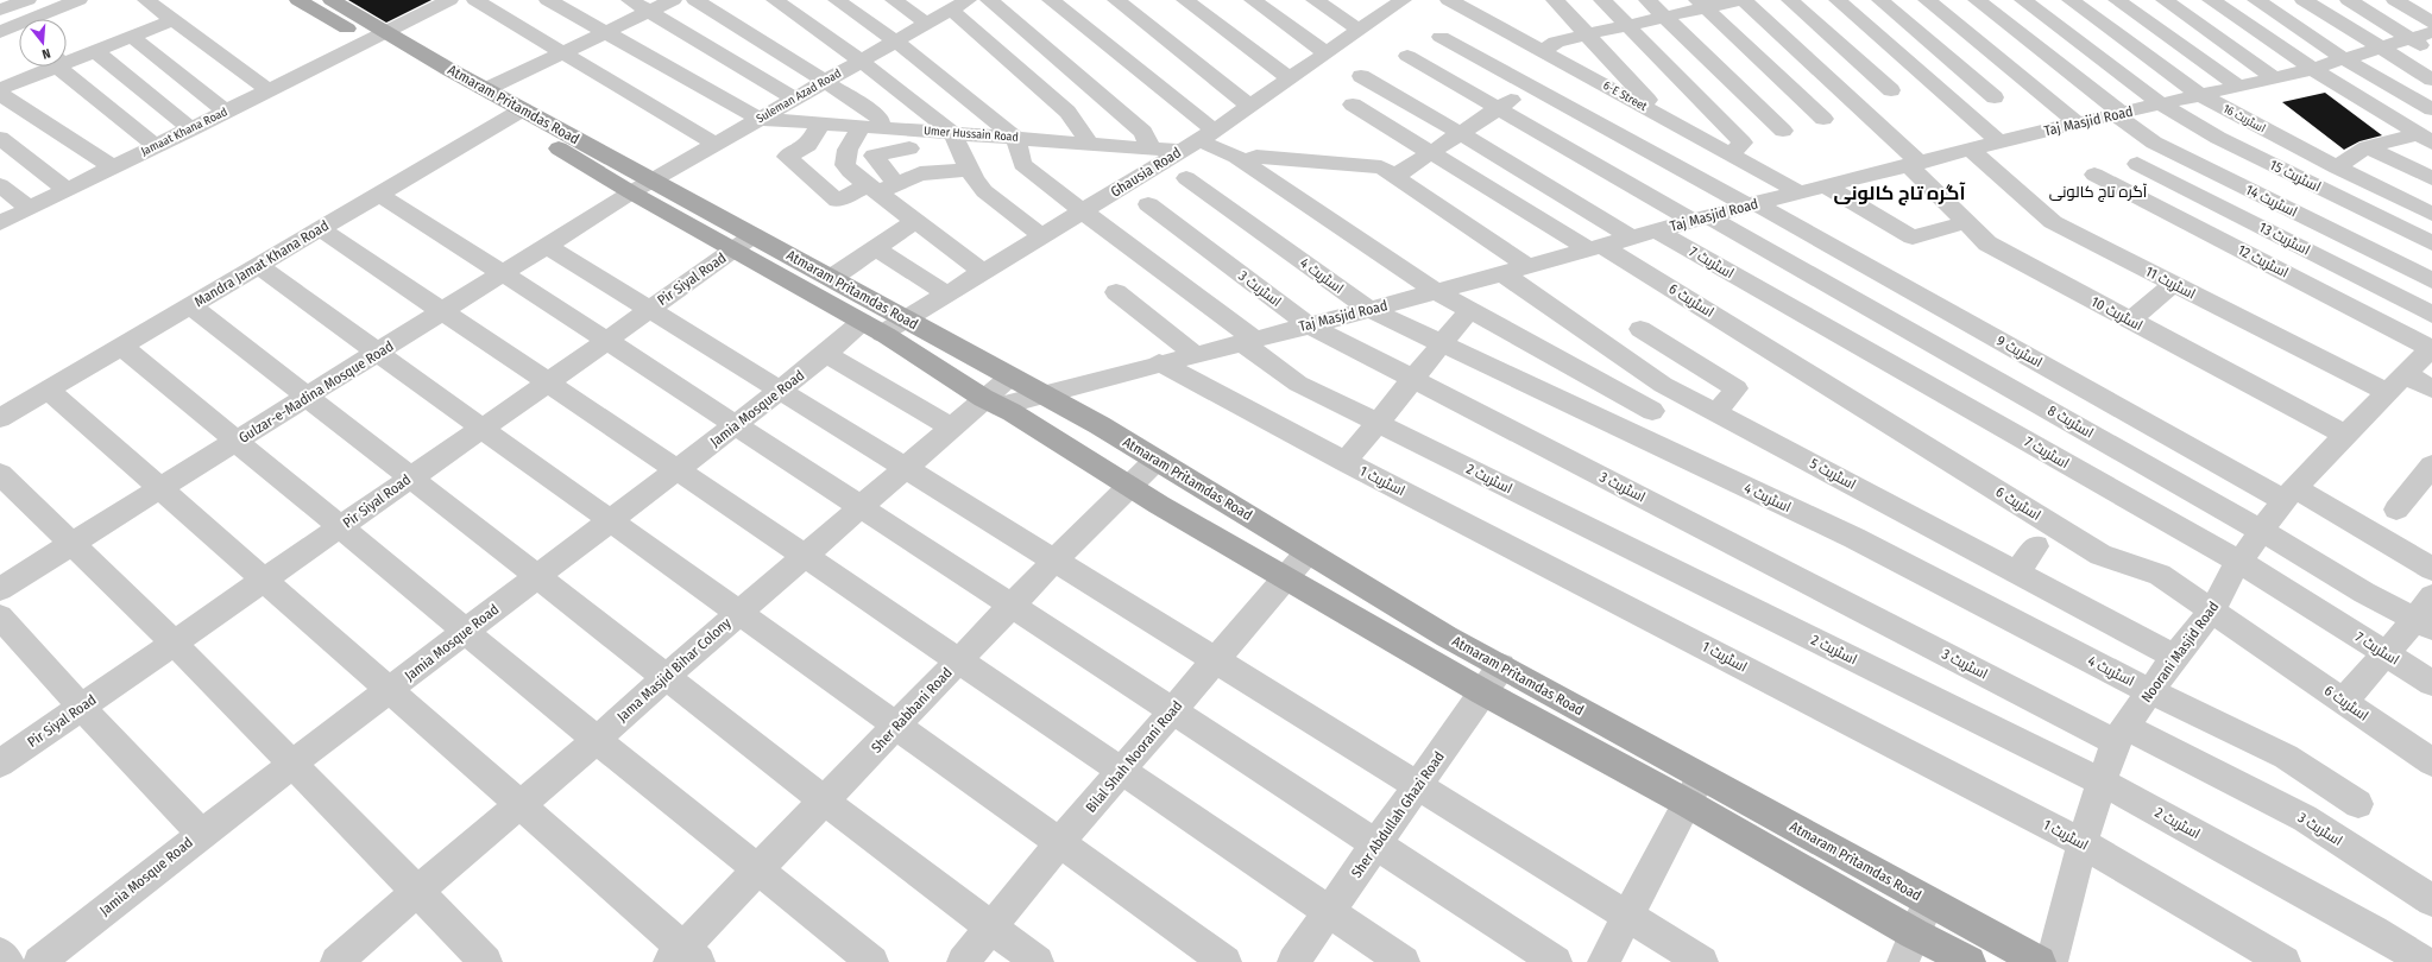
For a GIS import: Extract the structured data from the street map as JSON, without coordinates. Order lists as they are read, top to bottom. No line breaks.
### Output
{"streets":{"main road":["Atmaram Pritamdas Road"],"street":["Suleman Azad Road","6-E Street","اسٹریٹ 16","Taj Masjid Road","Jamaat Khana Road","Umer Hussain Road","Ghausia Road","اسٹریٹ 15","اسٹریٹ 14","اسٹریٹ 13","اسٹریٹ 12","اسٹریٹ 7","Mandra Jamat Khana Road","اسٹریٹ 4","Pir Siyal Road","اسٹریٹ 11","اسٹریٹ 3","اسٹریٹ 6","اسٹریٹ 10","اسٹریٹ 9","Gulzar-e-Madina Mosque Road","Jamia Mosque Road","اسٹریٹ 8","اسٹریٹ 5","اسٹریٹ 2","اسٹریٹ 1","Noorani Masjid Road","Jama Masjid Bihar Colony","Sher Rabbani Road","Bilal Shah Noorani Road","Sher Abdullah Ghazi Road"]},"crossings":[["Suleman Azad Road","Atmaram Pritamdas Road"],["Suleman Azad Road","Umer Hussain Road"],["Suleman Azad Road","Gulzar-e-Madina Mosque Road"],["6-E Street","Taj Masjid Road"],["Atmaram Pritamdas Road","Taj Masjid Road"],["Atmaram Pritamdas Road","Jamaat Khana Road"],["Atmaram Pritamdas Road","Ghausia Road"],["Atmaram Pritamdas Road","Mandra Jamat Khana Road"],["Atmaram Pritamdas Road","Pir Siyal Road"],["Atmaram Pritamdas Road","Gulzar-e-Madina Mosque Road"],["Atmaram Pritamdas Road","Jamia Mosque Road"],["Atmaram Pritamdas Road","Jama Masjid Bihar Colony"],["Atmaram Pritamdas Road","Sher Rabbani Road"],["Atmaram Pritamdas Road","Bilal Shah Noorani Road"],["Atmaram Pritamdas Road","Sher Abdullah Ghazi Road"],["اسٹریٹ 16","Taj Masjid Road"],["Taj Masjid Road","اسٹریٹ 15"],["Taj Masjid Road","اسٹریٹ 14"],["Taj Masjid Road","اسٹریٹ 7"],["Taj Masjid Road","اسٹریٹ 4"],["Taj Masjid Road","اسٹریٹ 11"],["Taj Masjid Road","اسٹریٹ 3"],["Taj Masjid Road","اسٹریٹ 6"],["Taj Masjid Road","اسٹریٹ 10"],["Taj Masjid Road","اسٹریٹ 9"],["Taj Masjid Road","اسٹریٹ 8"],["Taj Masjid Road","اسٹریٹ 5"],["Taj Masjid Road","اسٹریٹ 2"],["Taj Masjid Road","اسٹریٹ 1"],["Taj Masjid Road","Jama Masjid Bihar Colony"],["Umer Hussain Road","Ghausia Road"],["Umer Hussain Road","اسٹریٹ 2"],["Ghausia Road","Jamia Mosque Road"],["Ghausia Road","اسٹریٹ 2"],["اسٹریٹ 12","Noorani Masjid Road"],["اسٹریٹ 7","Noorani Masjid Road"],["اسٹریٹ 4","Noorani Masjid Road"],["اسٹریٹ 11","Noorani Masjid Road"],["اسٹریٹ 3","Noorani Masjid Road"],["اسٹریٹ 6","Noorani Masjid Road"],["اسٹریٹ 10","Noorani Masjid Road"],["اسٹریٹ 9","Noorani Masjid Road"],["اسٹریٹ 8","Noorani Masjid Road"],["اسٹریٹ 5","Noorani Masjid Road"],["اسٹریٹ 2","Noorani Masjid Road"],["اسٹریٹ 1","Noorani Masjid Road"]],"districts":["آگرہ تاج کالونی","آگرہ تاج کالونی"],"north":"bottom"}
